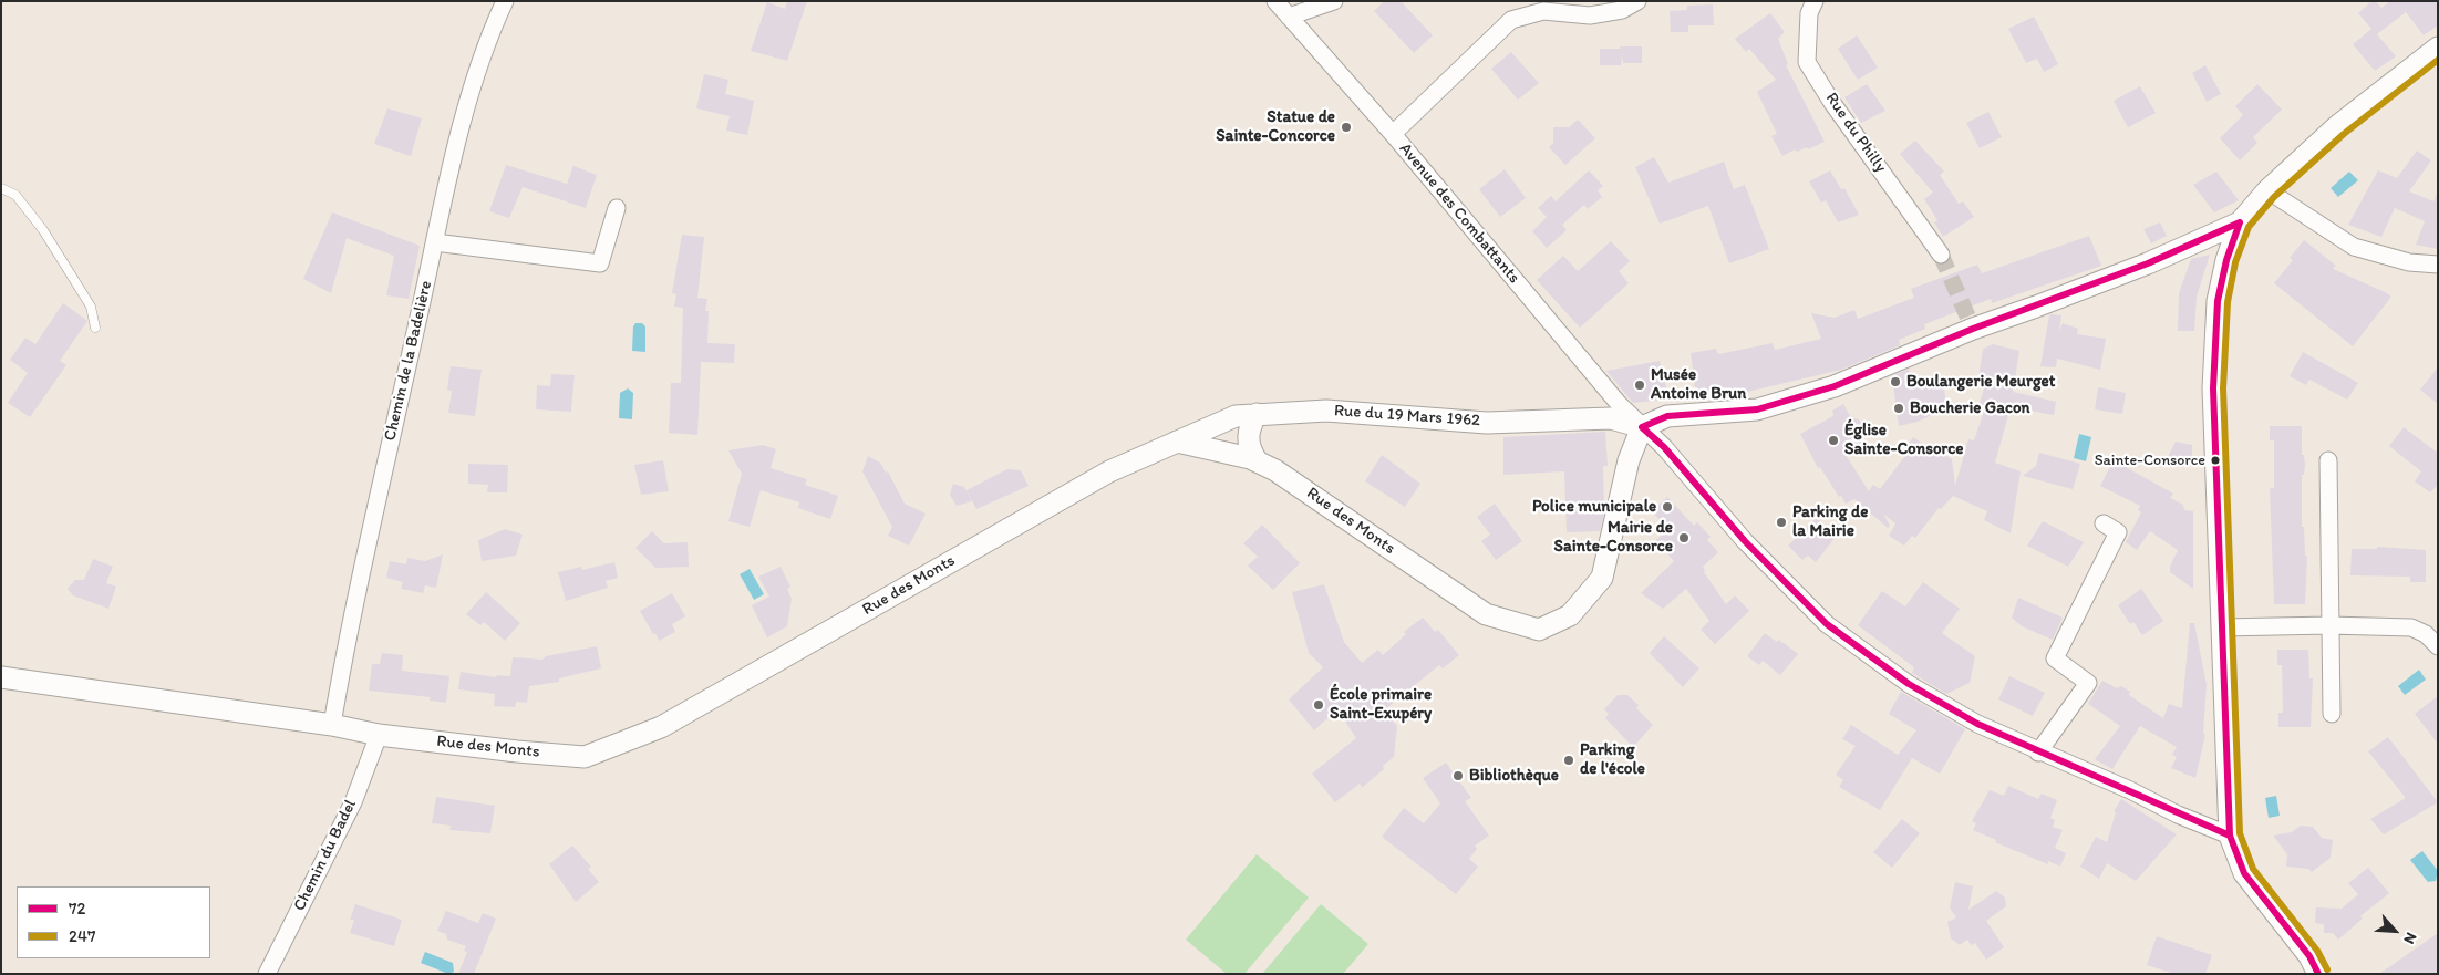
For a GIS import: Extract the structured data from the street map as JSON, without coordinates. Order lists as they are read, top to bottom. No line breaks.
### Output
{"streets":{"street":["Rue du Philly","Avenue des Combattants","Chemin de la Badelière","Rue du 19 Mars 1962","Rue des Monts","Chemin du Badel"]},"crossings":[["Avenue des Combattants","Rue du 19 Mars 1962"],["Avenue des Combattants","Rue des Monts"],["Chemin de la Badelière","Rue des Monts"],["Rue du 19 Mars 1962","Rue des Monts"],["Rue des Monts","Chemin du Badel"]],"places":["Statue de Sainte-Concorce","Boulangerie Meurget","Musée Antoine Brun","Boucherie Gacon","Église Sainte-Consorce","Sainte-Consorce","Police municipale","Parking de la Mairie","Mairie de Sainte-Consorce","École primaire Saint-Exupéry","Parking de l'école","Bibliothèque"],"lines":["transit line 247","transit line 72"],"legend":["72","247"],"north":"bottom right"}
